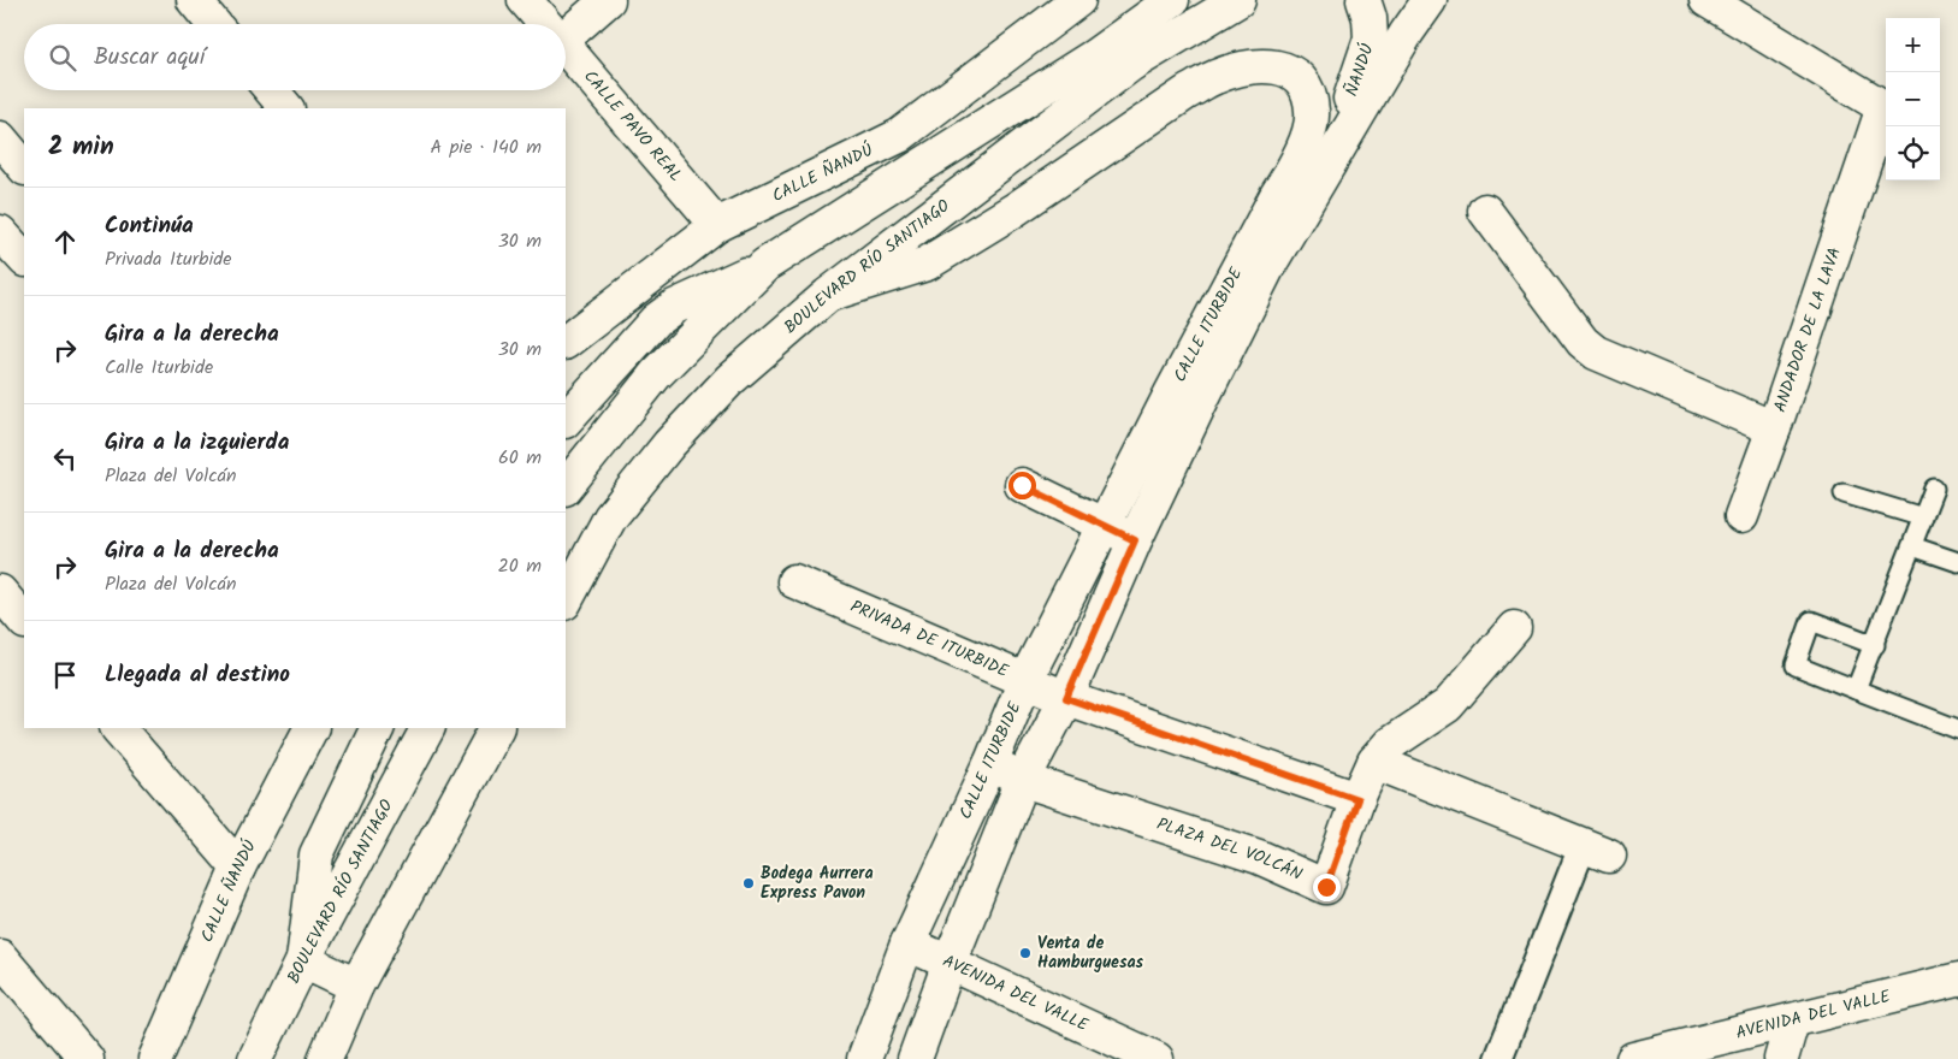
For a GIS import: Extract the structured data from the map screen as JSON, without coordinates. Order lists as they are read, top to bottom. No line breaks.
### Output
{"streets":{"street":["ÑANDÚ","CALLE PAVO REAL","CALLE ÑANDÚ","BOULEVARD RÍO SANTIAGO","CALLE ITURBIDE","ANDADOR DE LA LAVA","PRIVADA DE ITURBIDE","PLAZA DEL VOLCÁN","AVENIDA DEL VALLE"]},"crossings":[["ÑANDÚ","CALLE ITURBIDE"],["CALLE PAVO REAL","CALLE ÑANDÚ"],["BOULEVARD RÍO SANTIAGO","CALLE ITURBIDE"],["CALLE ITURBIDE","PRIVADA DE ITURBIDE"],["CALLE ITURBIDE","PLAZA DEL VOLCÁN"],["CALLE ITURBIDE","AVENIDA DEL VALLE"]],"places":["Bodega Aurrera Express Pavon","Venta de Hamburguesas"],"page":{"map_buttons":["+","−"],"search":"Buscar aquí","heading":["2 min","A pie · 140 m"],"list":[["Continúa","Privada Iturbide","30 m"],["Gira a la derecha","Calle Iturbide","30 m"],["Gira a la izquierda","Plaza del Volcán","60 m"],["Gira a la derecha","Plaza del Volcán","20 m"],"Llegada al destino"]}}
